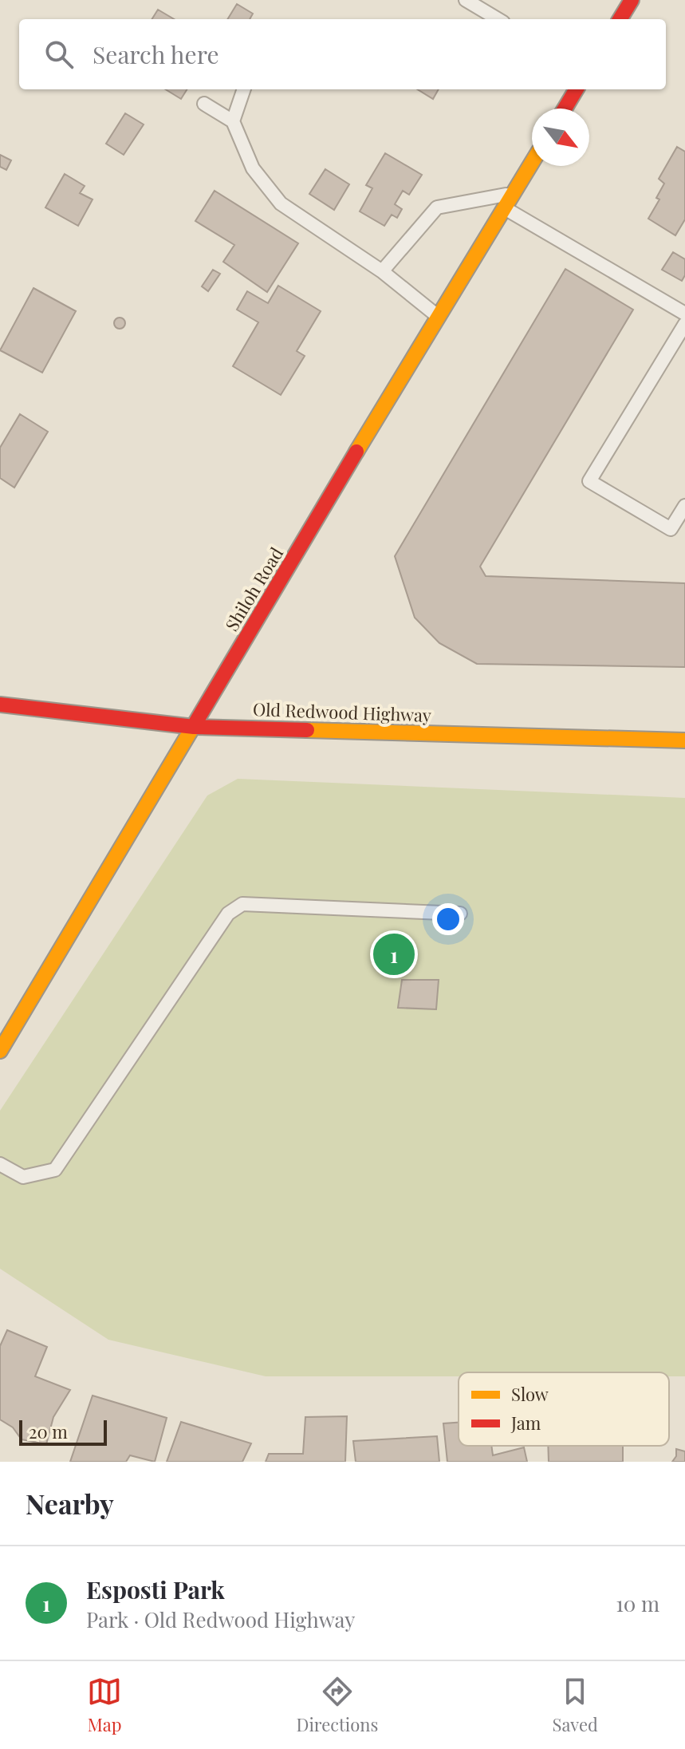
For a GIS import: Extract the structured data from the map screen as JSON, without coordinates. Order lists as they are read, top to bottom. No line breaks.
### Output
{"streets":{"main road":["Shiloh Road","Old Redwood Highway"]},"crossings":[["Shiloh Road","Old Redwood Highway"]],"legend":["Slow","Jam"],"scale_bar":"20 m","north":"bottom right","page":{"search":"Search here","pins":"1","scale":"20 m","heading":"Nearby","list":[{"mark":"1","name":"Esposti Park","note":"Park · Old Redwood Highway","value":"10 m"}],"nav":["Map","Directions","Saved"]}}
